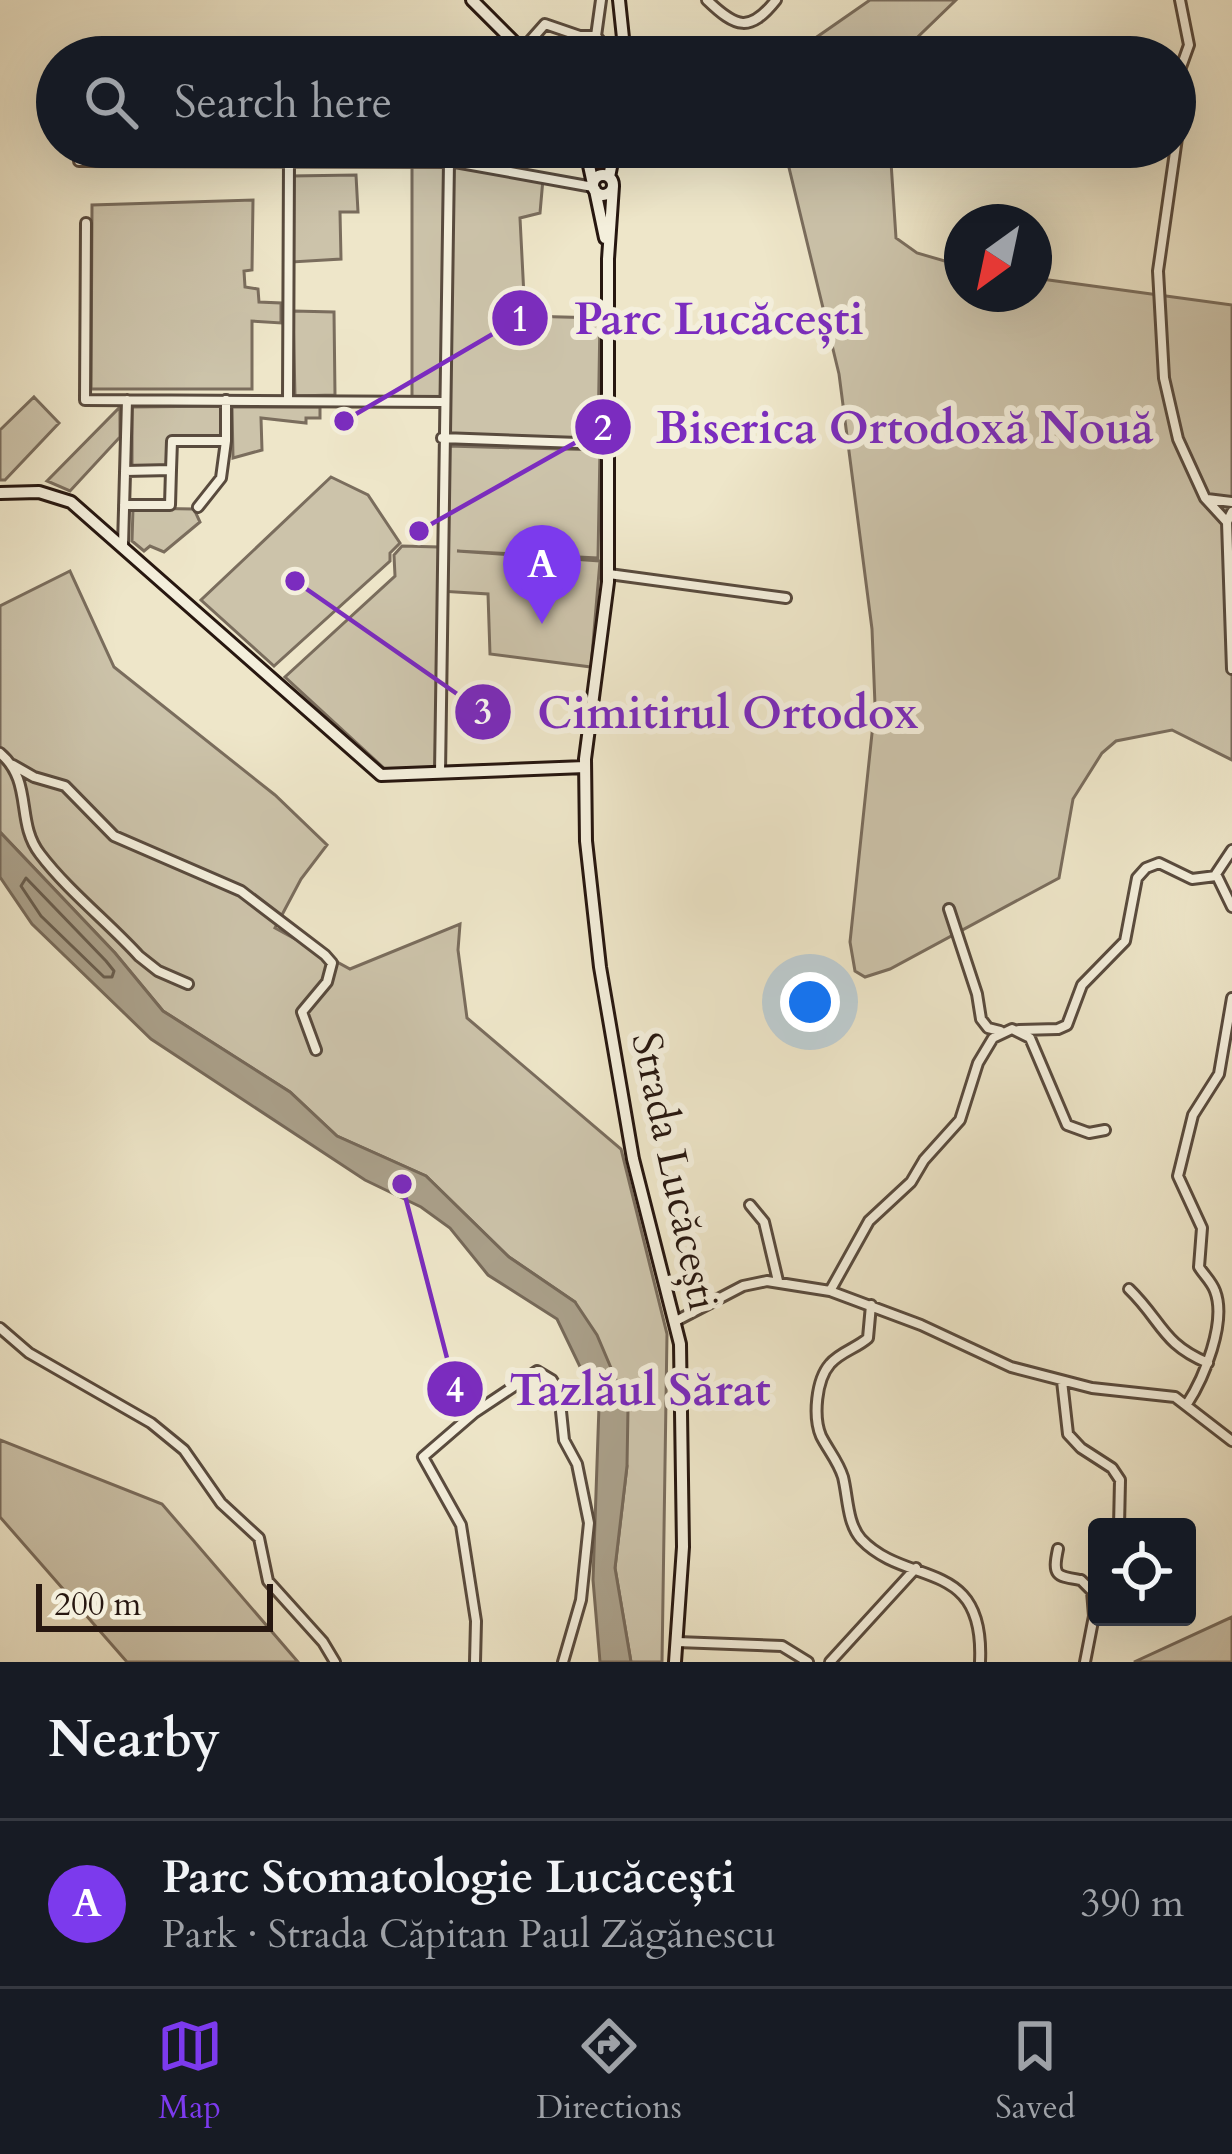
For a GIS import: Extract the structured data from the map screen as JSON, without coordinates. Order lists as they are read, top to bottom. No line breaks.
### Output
{"streets":{"main road":["Strada Lucăcești"]},"places":["Parc Lucăcești","Biserica Ortodoxă Nouă","Cimitirul Ortodox","Tazlăul Sărat"],"scale_bar":"200 m","north":"bottom left","page":{"search":"Search here","pins":"A","scale":"200 m","heading":"Nearby","list":[{"mark":"A","name":"Parc Stomatologie Lucăcești","note":"Park · Strada Căpitan Paul Zăgănescu","value":"390 m"}],"nav":["Map","Directions","Saved"]}}
